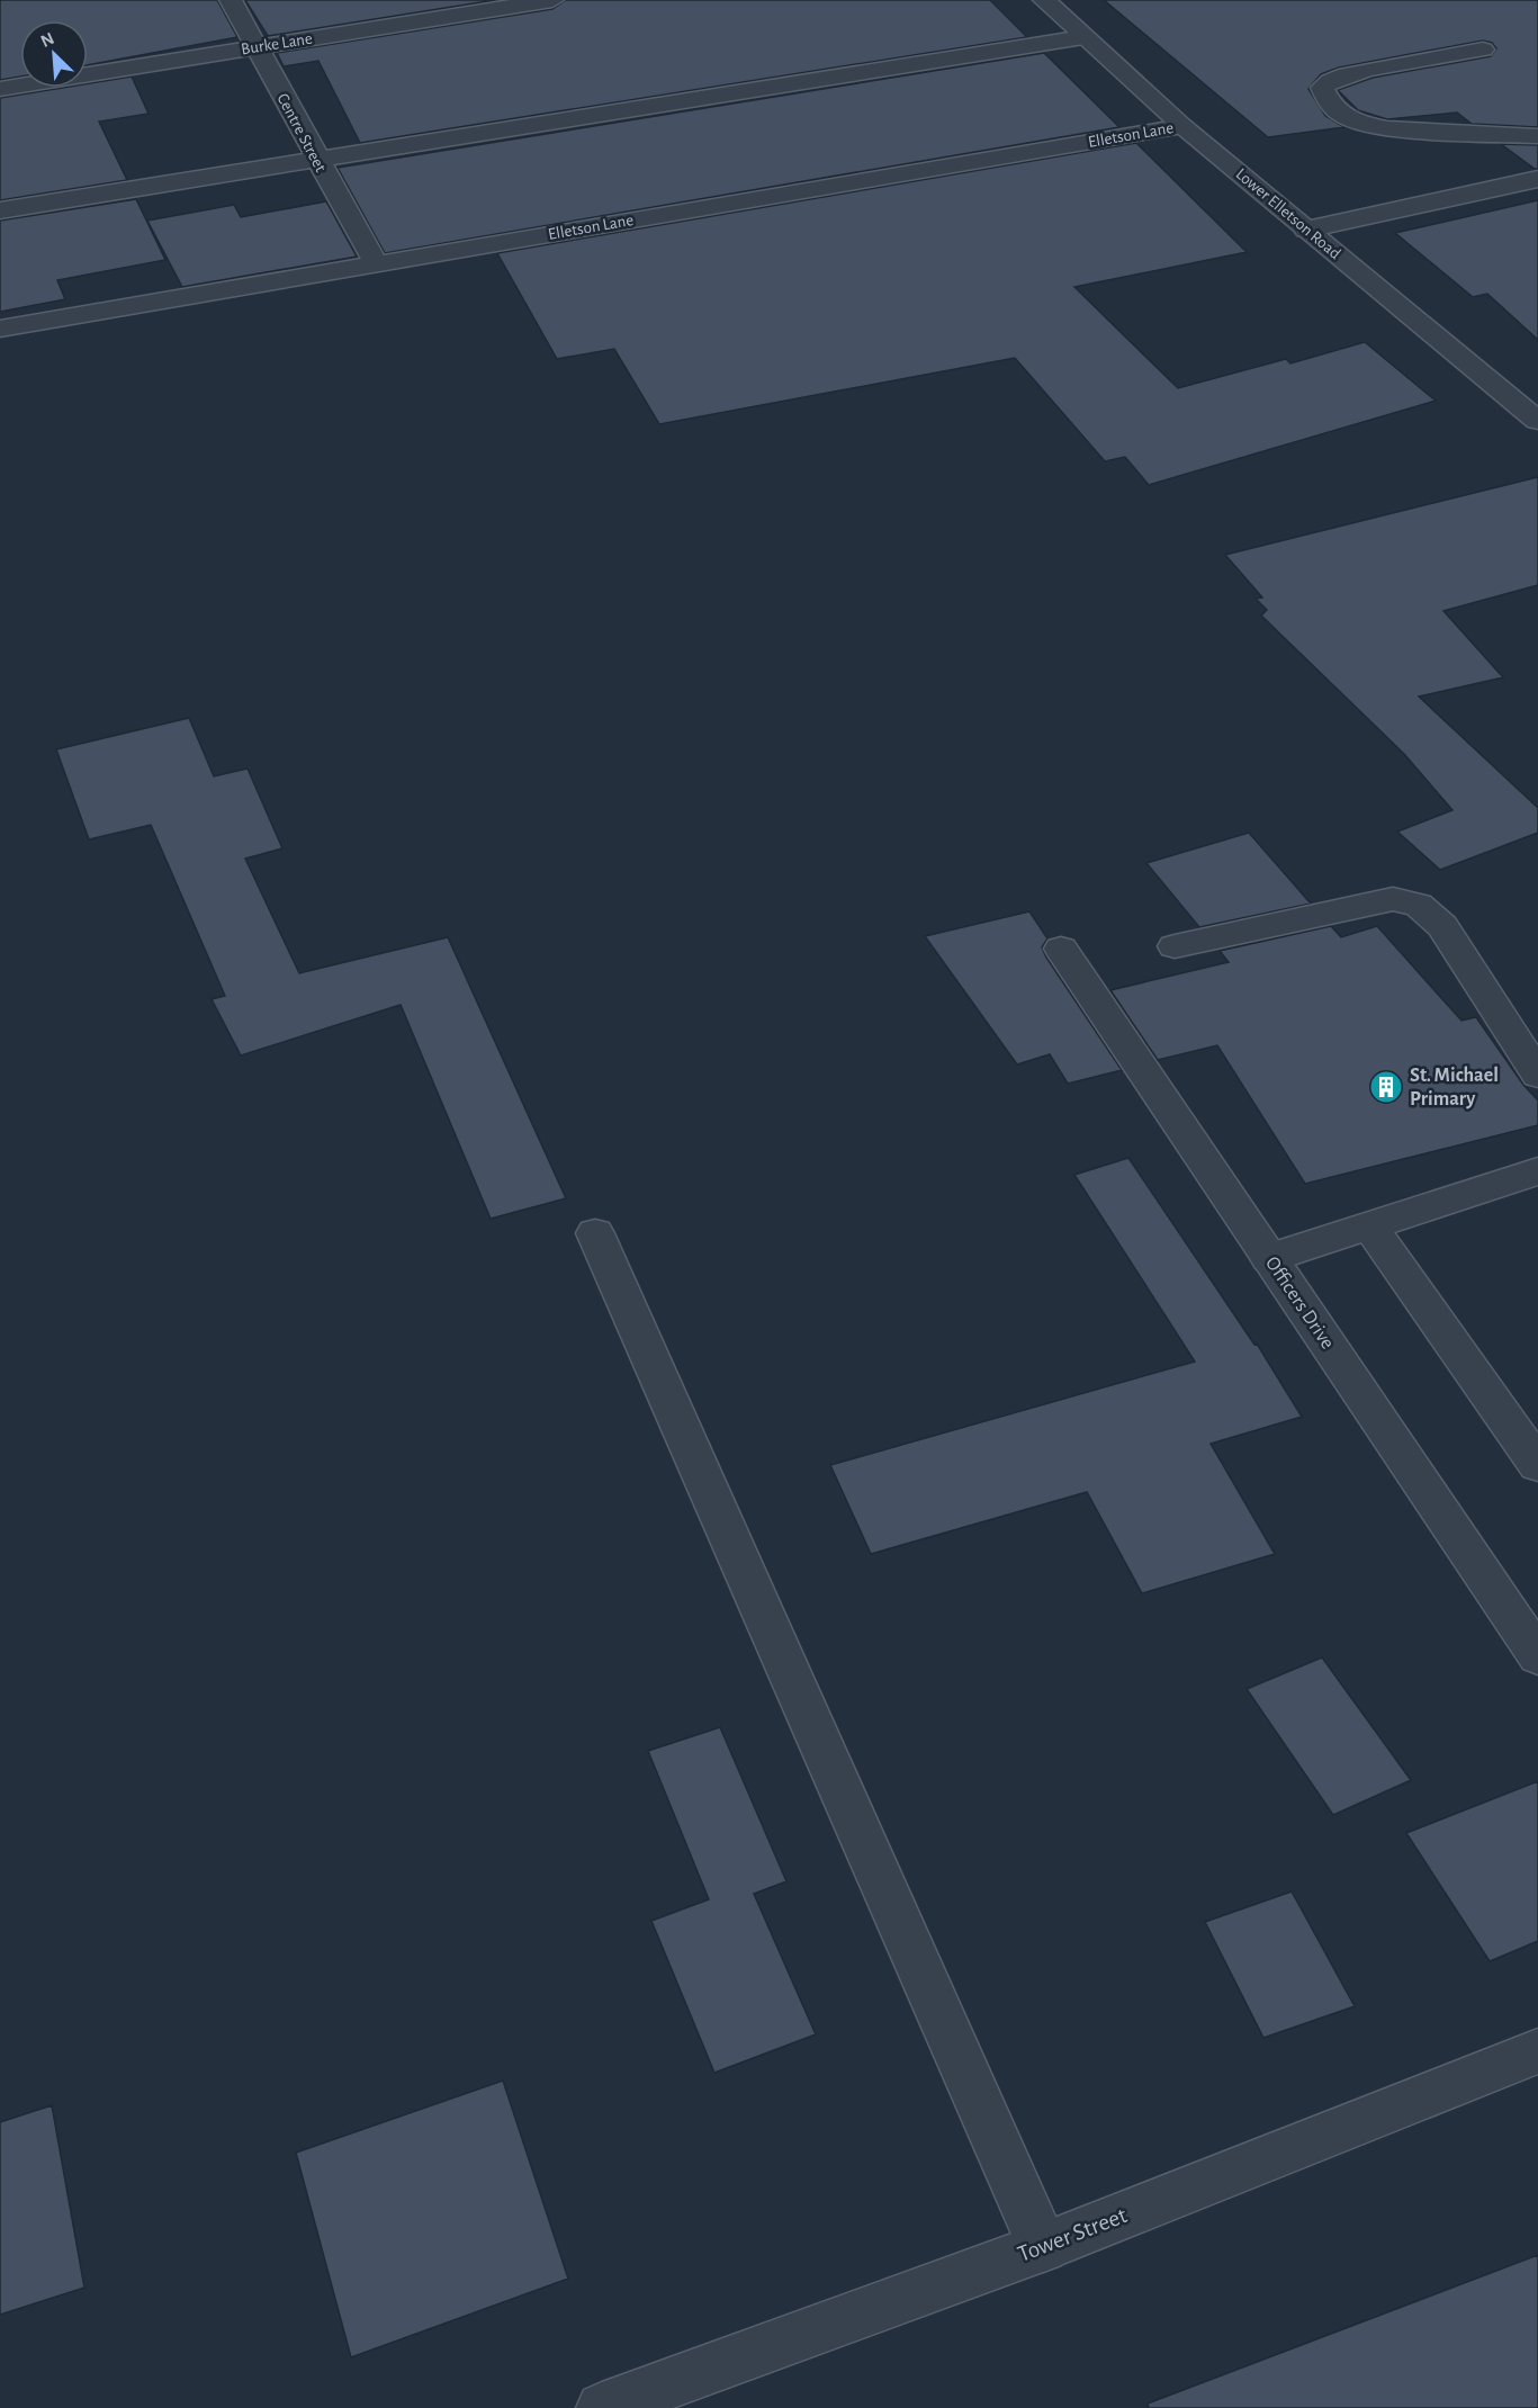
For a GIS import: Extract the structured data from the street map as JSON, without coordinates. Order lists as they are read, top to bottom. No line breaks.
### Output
{"streets":{"street":["Burke Lane","Centre Street","Elletson Lane","Lower Elletson Road","Officers Drive","Tower Street"]},"crossings":[["Burke Lane","Centre Street"],["Centre Street","Elletson Lane"],["Elletson Lane","Lower Elletson Road"]],"places":{"building":["St. Michael Primary"]},"north":"top left"}
